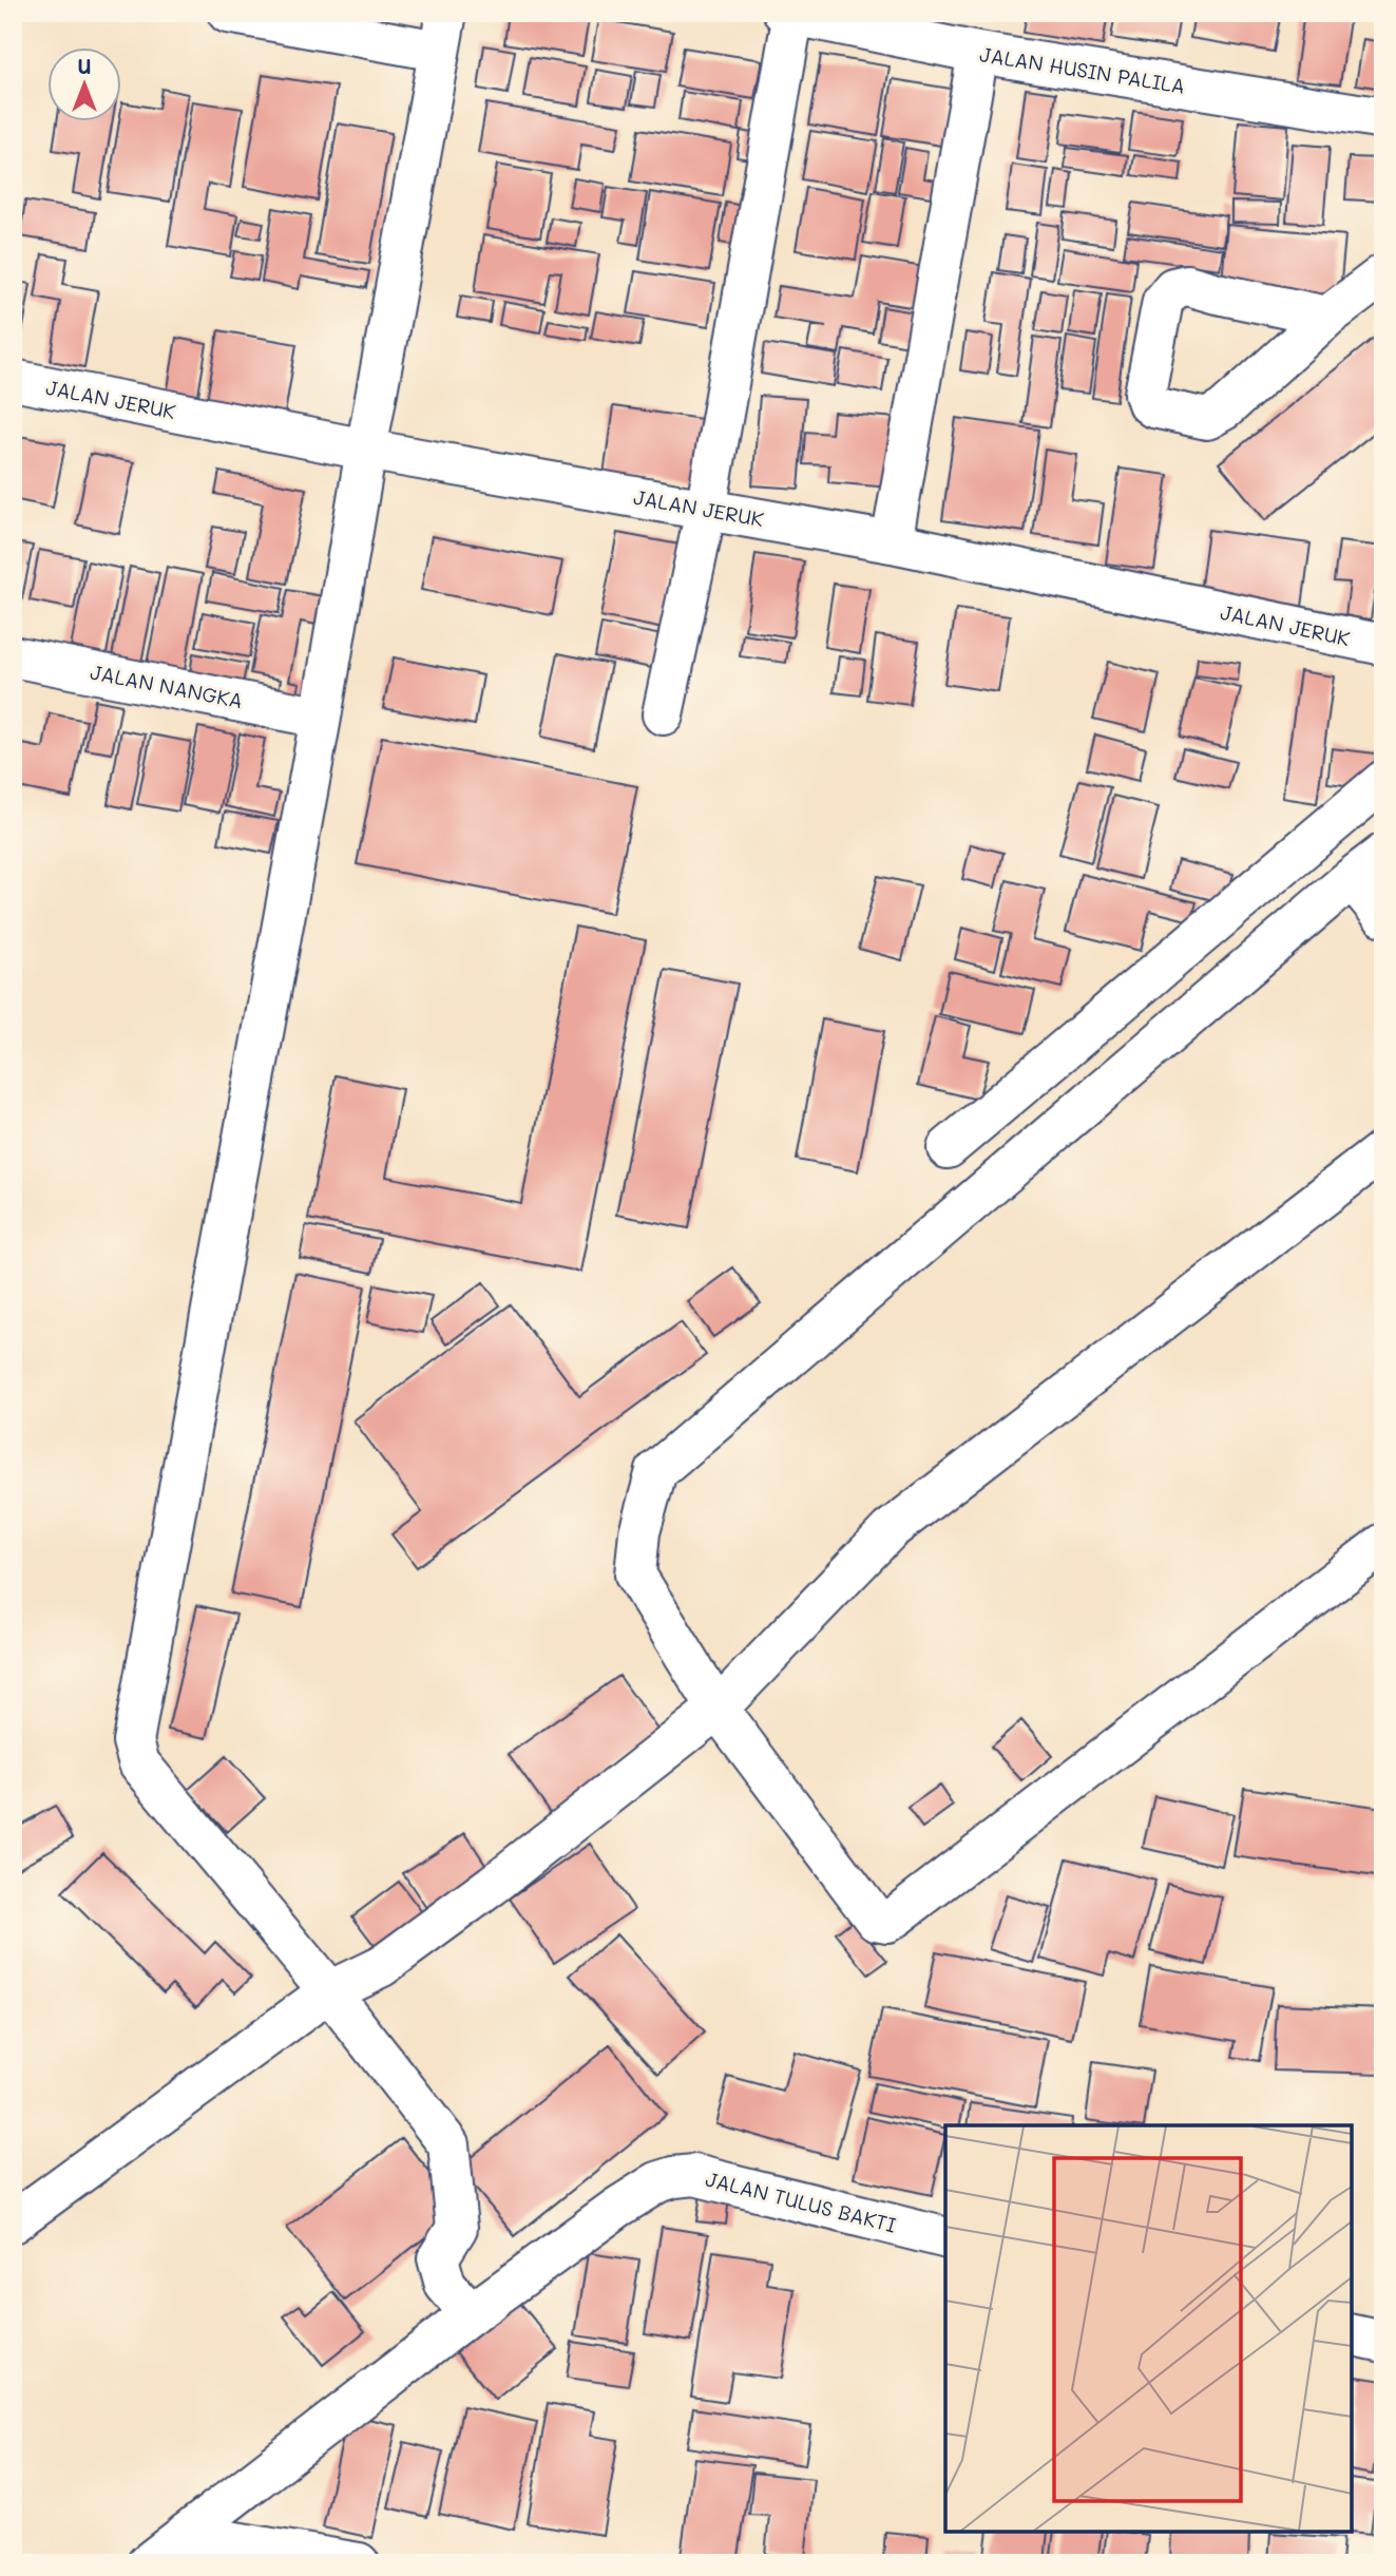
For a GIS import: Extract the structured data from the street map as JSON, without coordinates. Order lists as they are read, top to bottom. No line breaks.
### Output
{"streets":{"street":["JALAN HUSIN PALILA","JALAN JERUK","JALAN NANGKA","JALAN TULUS BAKTI"]},"north":"top"}
